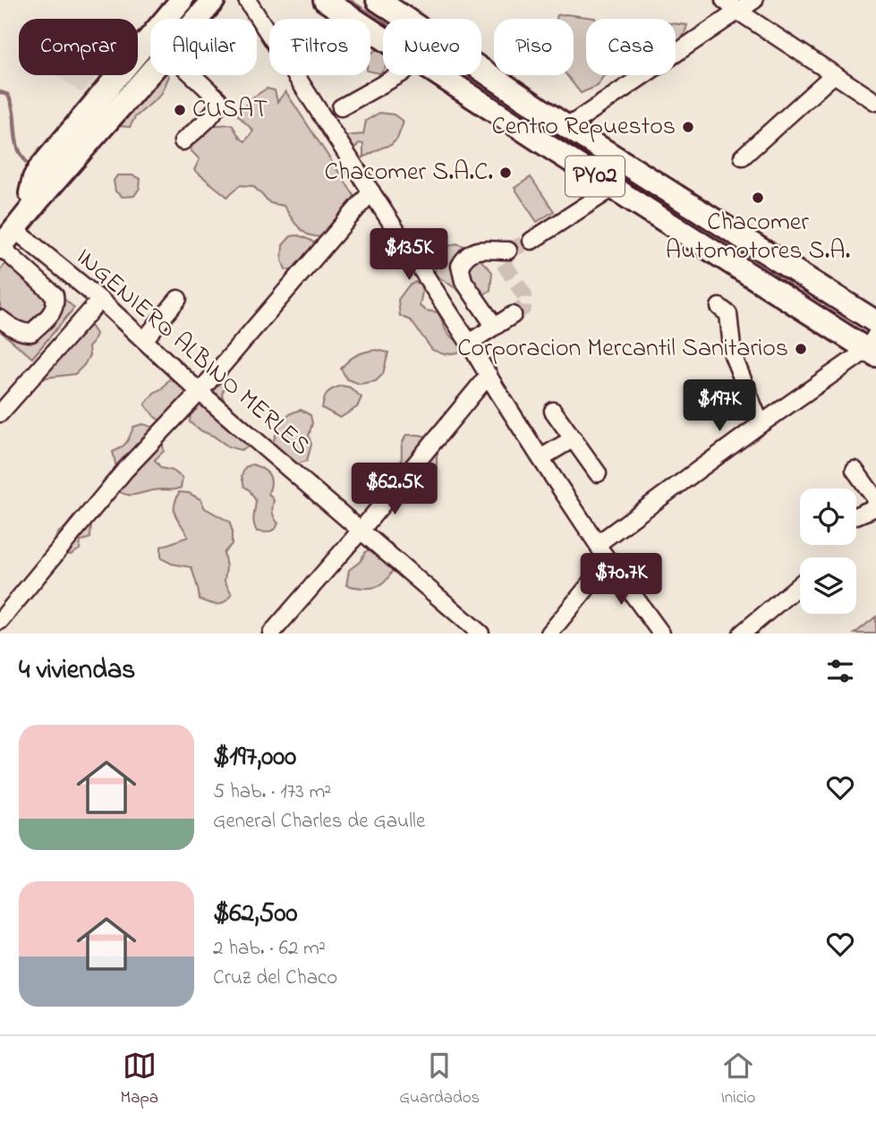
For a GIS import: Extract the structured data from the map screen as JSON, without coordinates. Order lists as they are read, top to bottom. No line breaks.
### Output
{"streets":{"highway":["PY02"],"street":["INGENIERO ALBINO MERLES"]},"places":["CUSAT","Centro Repuestos","Chacomer S.A.C.","Chacomer Automotores S.A.","Corporacion Mercantil Sanitarios"],"page":{"chip":["Comprar","Alquilar","Filtros","Nuevo","Piso","Casa"],"price":["$135K","$197K","$62.5K","$70.7K"],"heading":"4 viviendas","list":[{"name":"$197,000","note":"5 hab. · 173 m² · General Charles de Gaulle"},{"name":"$62,500","note":"2 hab. · 62 m² · Cruz del Chaco"}],"tabs":["Mapa","Guardados","Inicio"]}}
